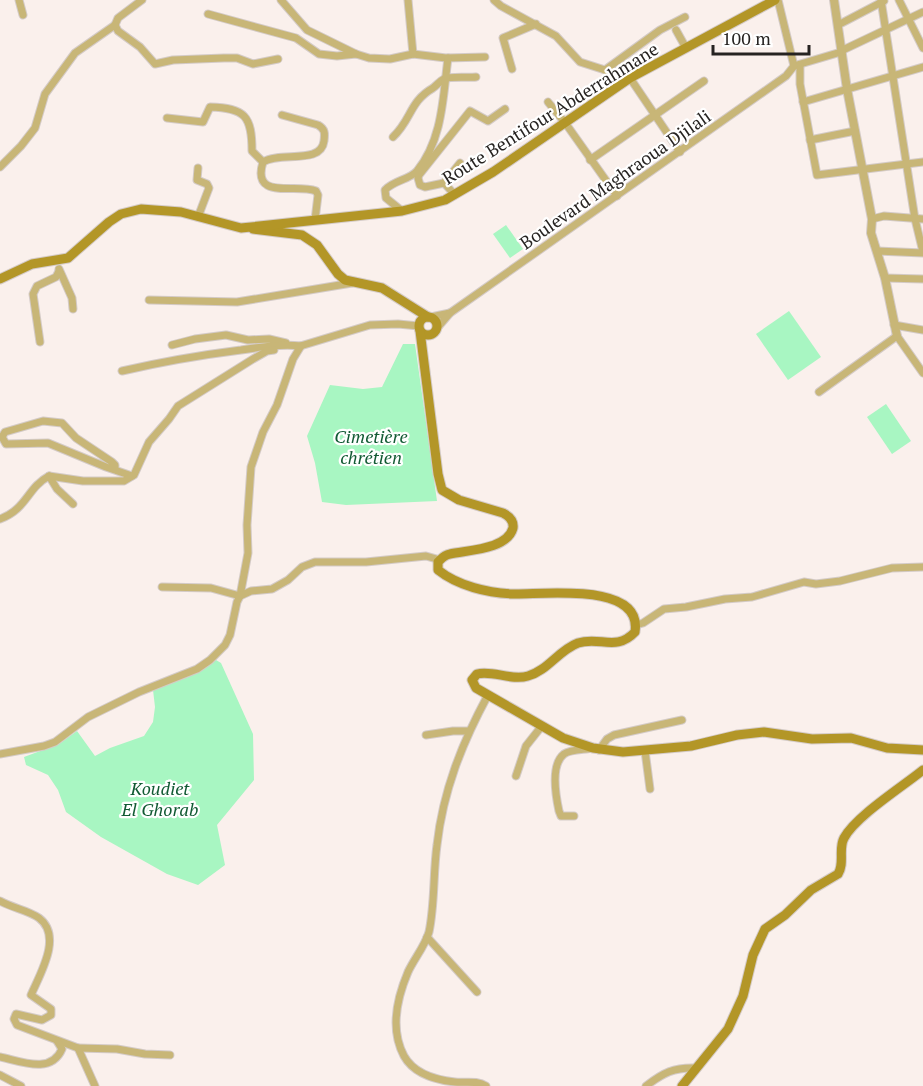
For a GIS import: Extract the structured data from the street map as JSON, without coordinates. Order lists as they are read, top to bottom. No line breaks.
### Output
{"streets":{"main road":["Route Bentifour Abderrahmane"],"street":["Boulevard Maghraoua Djilali"]},"parks":["Cimetière chrétien","Koudiet El Ghorab"],"scale_bar":"100 m"}
